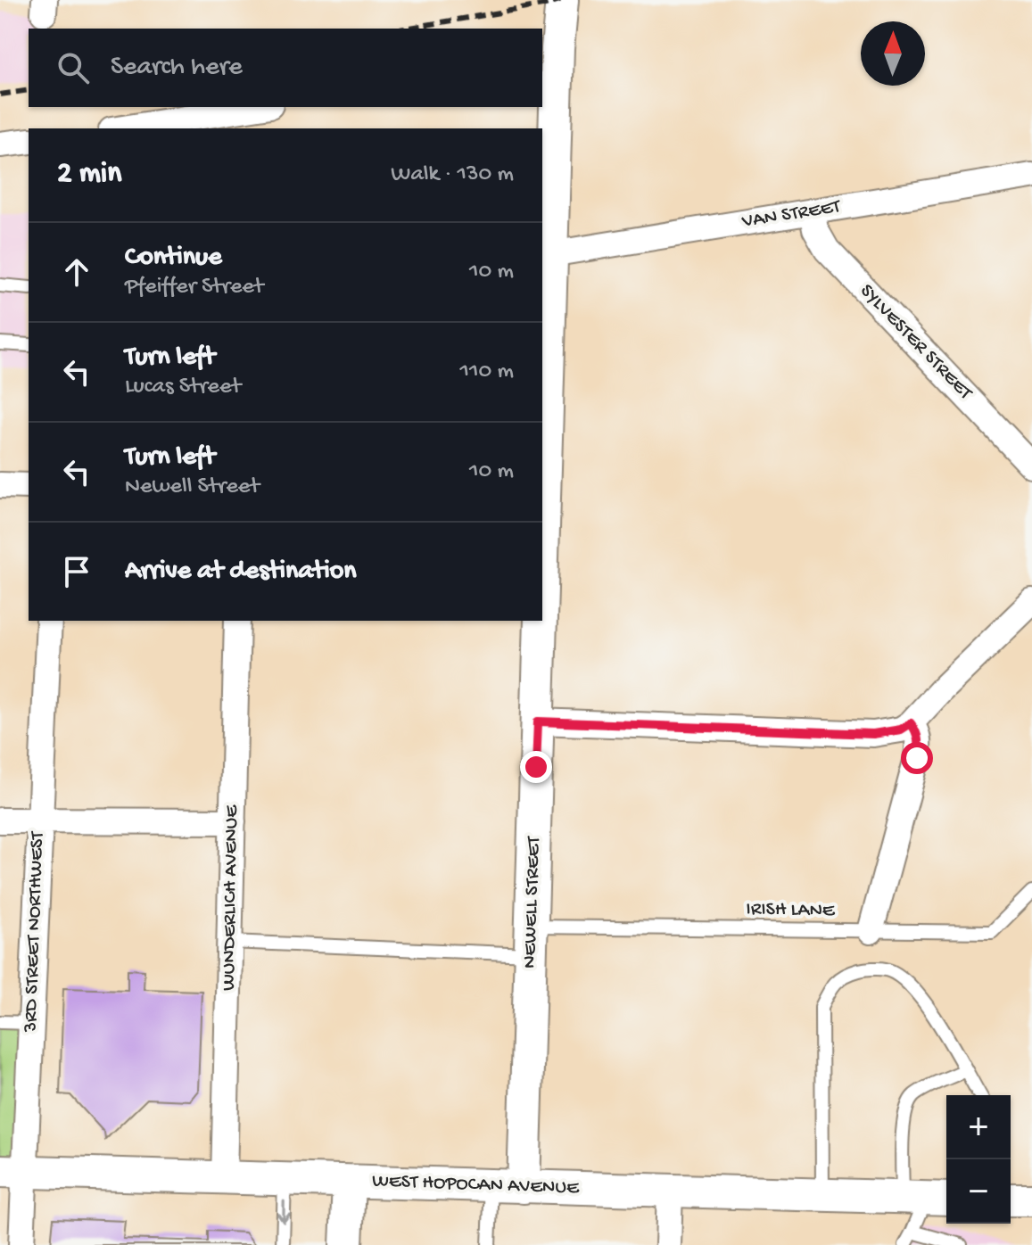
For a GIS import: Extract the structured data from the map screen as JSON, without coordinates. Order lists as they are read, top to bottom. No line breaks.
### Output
{"streets":{"street":["VAN STREET","SYLVESTER STREET","WUNDERLICH AVENUE","NEWELL STREET","3RD STREET NORTHWEST","WEST HOPOCAN AVENUE"],"lane":["IRISH LANE"]},"crossings":[["VAN STREET","SYLVESTER STREET"],["VAN STREET","NEWELL STREET"],["WUNDERLICH AVENUE","IRISH LANE"],["WUNDERLICH AVENUE","WEST HOPOCAN AVENUE"],["NEWELL STREET","IRISH LANE"],["NEWELL STREET","WEST HOPOCAN AVENUE"],["3RD STREET NORTHWEST","WEST HOPOCAN AVENUE"]],"north":"top","page":{"search":"Search here","heading":["2 min","Walk · 130 m"],"list":[["Continue","Pfeiffer Street","10 m"],["Turn left","Lucas Street","110 m"],["Turn left","Newell Street","10 m"],"Arrive at destination"],"map_buttons":["+","−"]}}
